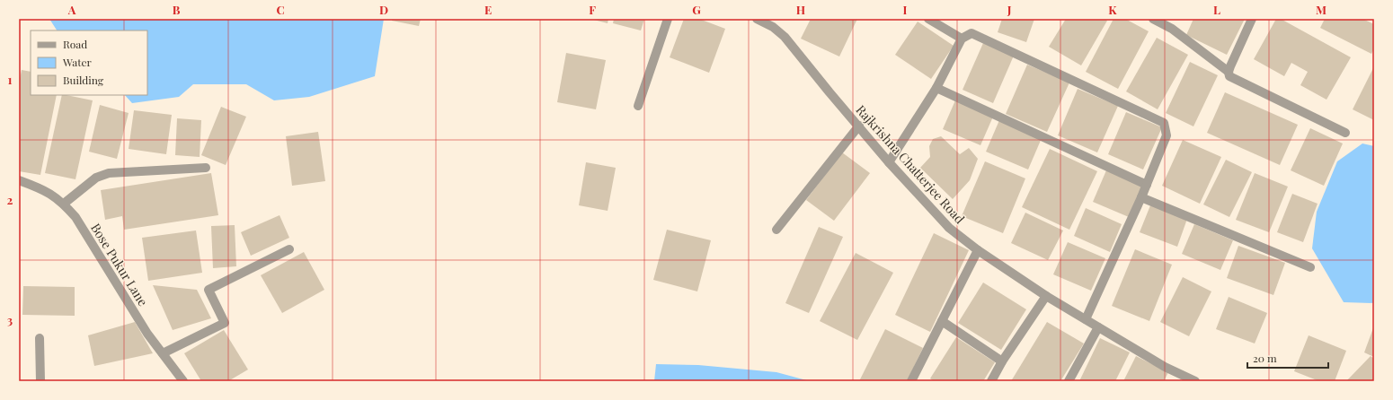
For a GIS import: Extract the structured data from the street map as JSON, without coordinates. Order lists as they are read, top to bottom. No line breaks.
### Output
{"streets":{"street":["Rajkrishna Chatterjee Road","Bose Pukur Lane"]},"legend":["Road","Water","Building"],"scale_bar":"20 m","grid":{"columns":["A","B","C","D","E","F","G","H","I","J","K","L","M"],"rows":["1","2","3"]}}
